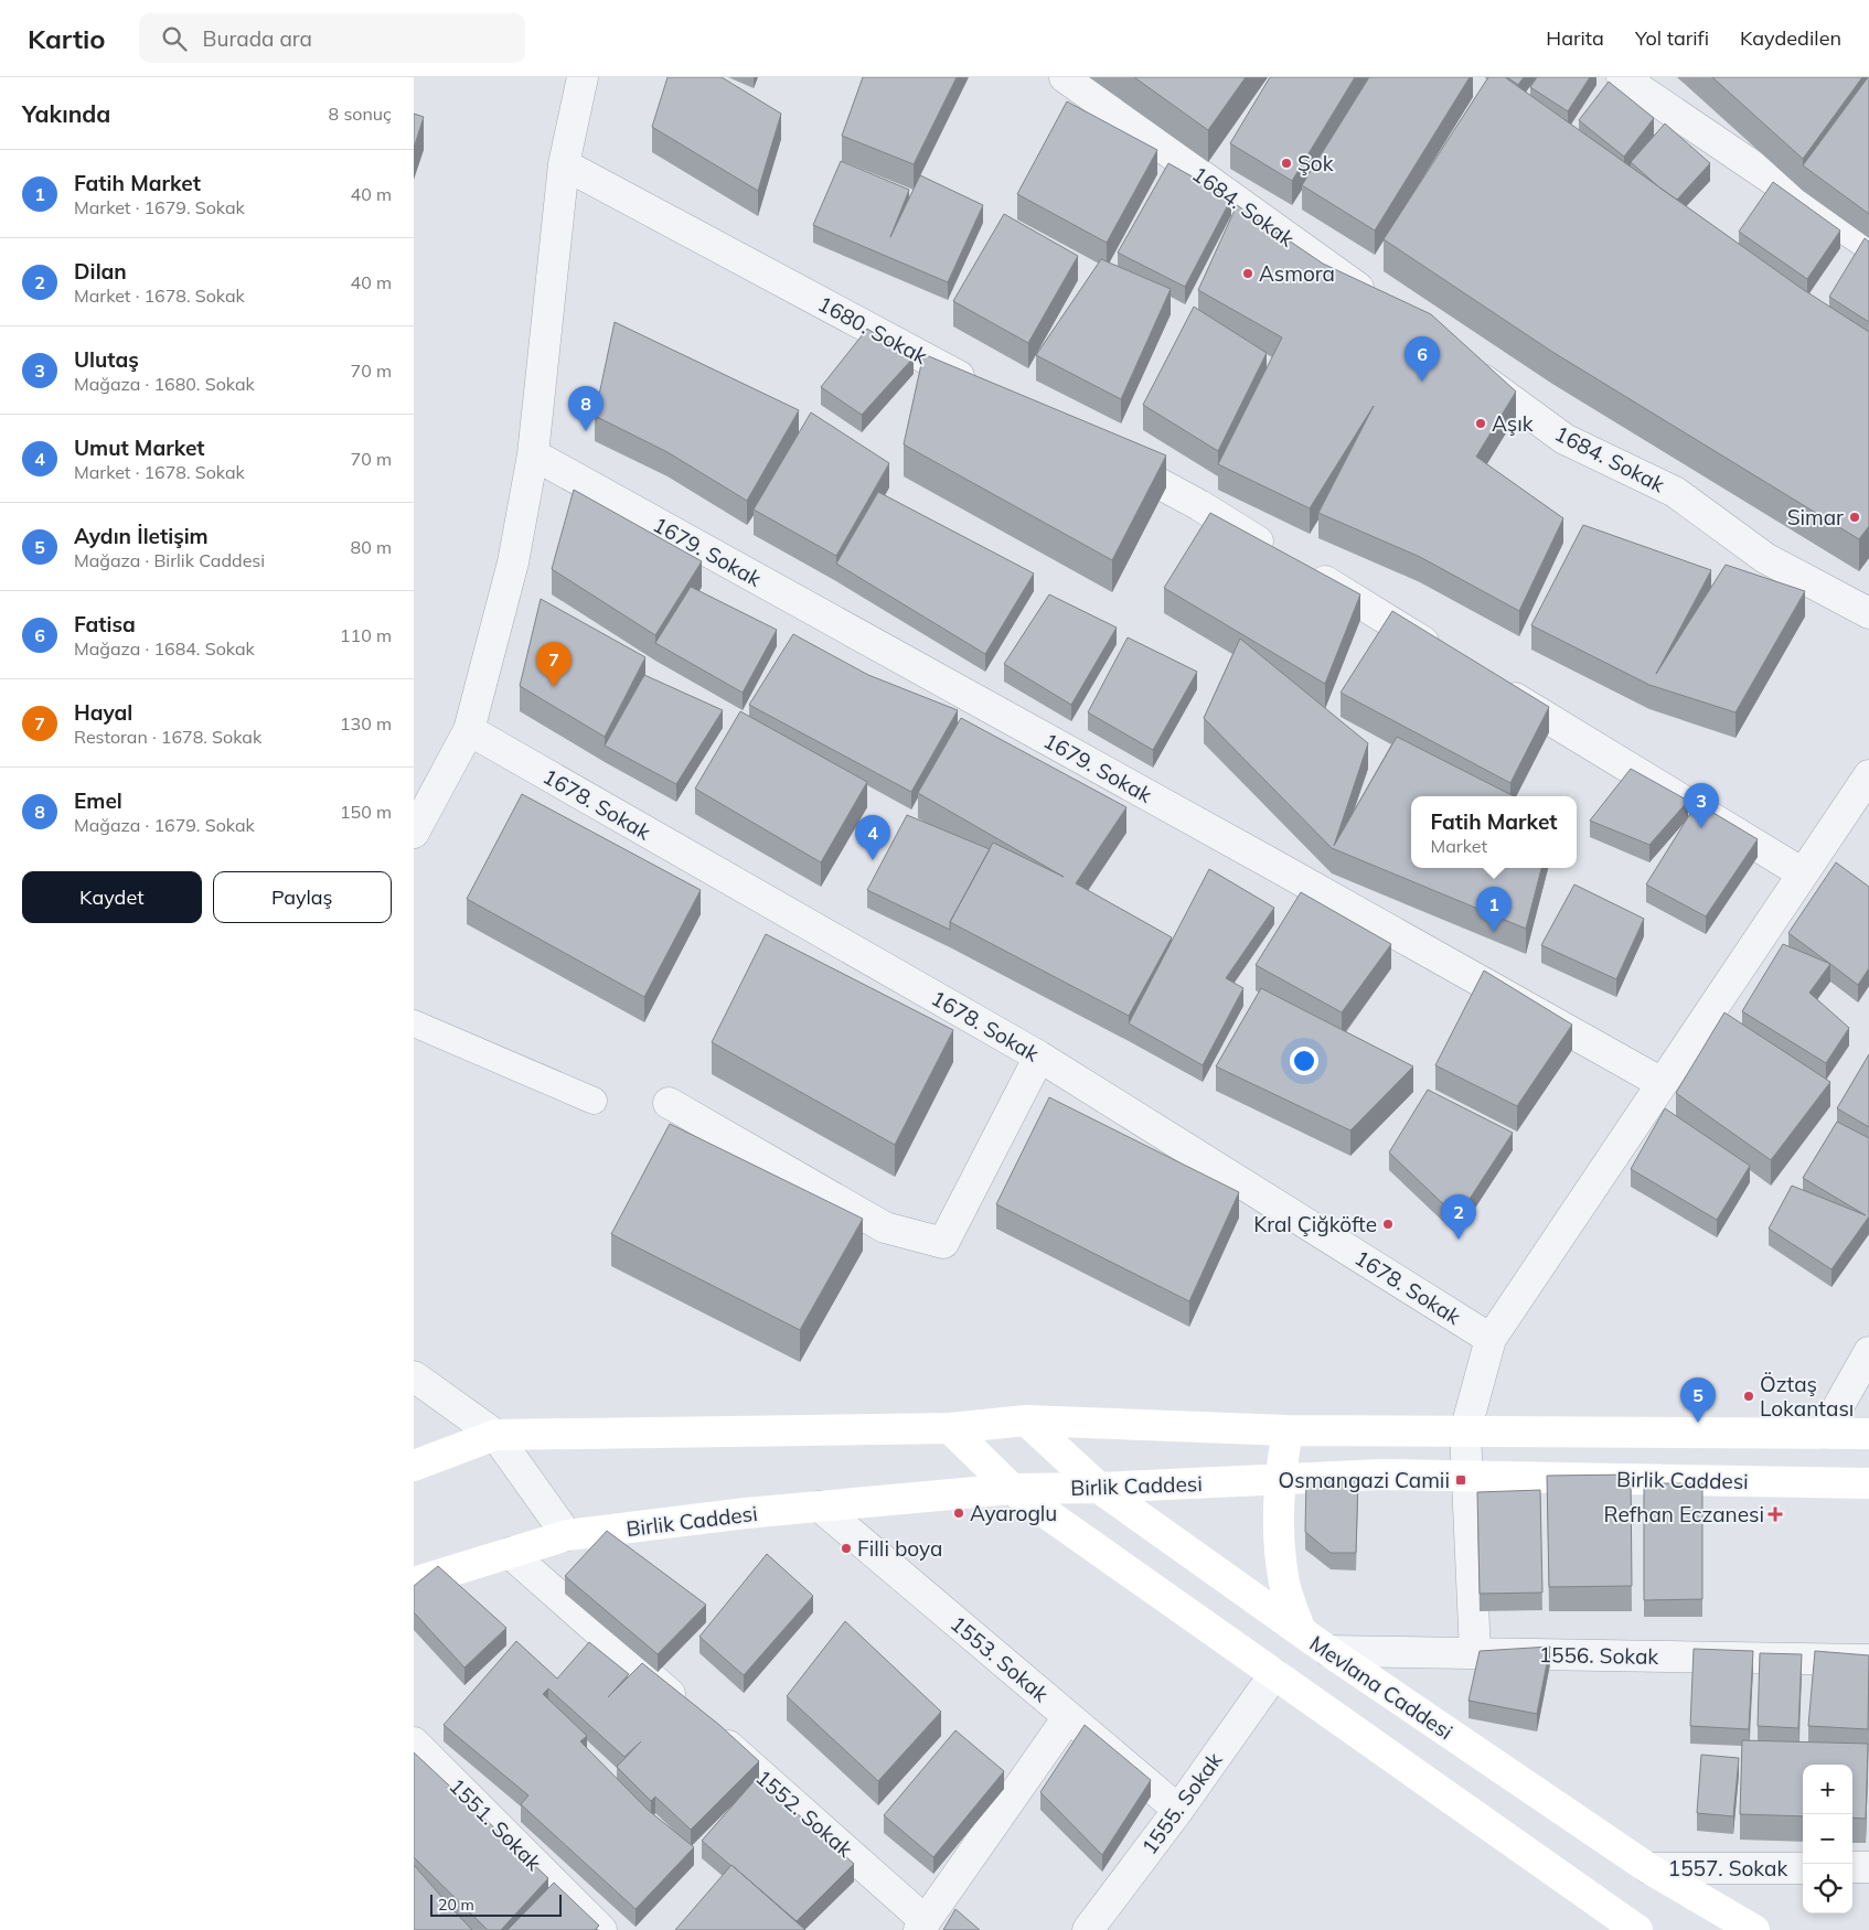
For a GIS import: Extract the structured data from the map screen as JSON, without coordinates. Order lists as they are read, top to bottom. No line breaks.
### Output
{"streets":{"main road":["Birlik Caddesi","Mevlana Caddesi"],"street":["1684. Sokak","1680. Sokak","1679. Sokak","1678. Sokak","1556. Sokak","1553. Sokak","1555. Sokak","1552. Sokak","1551. Sokak","1557. Sokak"]},"crossings":[["Birlik Caddesi","1553. Sokak"],["Birlik Caddesi","Mevlana Caddesi"],["Birlik Caddesi","1552. Sokak"],["1556. Sokak","Mevlana Caddesi"],["1553. Sokak","1555. Sokak"],["Mevlana Caddesi","1557. Sokak"]],"places":{"other":["Şok","Asmora","Aşık","Simar","Kral Çiğköfte","Öztaş Lokantası","Ayaroglu","Filli boya"],"transit":["Osmangazi Camii"],"health":["Refhan Eczanesi"]},"scale_bar":"20 m","page":{"header":"Kartio","search":"Burada ara","nav":["Harita","Yol tarifi","Kaydedilen"],"heading":["Yakında","8 sonuç"],"list":[{"mark":"1","name":"Fatih Market","note":"Market · 1679. Sokak","value":"40 m"},{"mark":"2","name":"Dilan","note":"Market · 1678. Sokak","value":"40 m"},{"mark":"3","name":"Ulutaş","note":"Mağaza · 1680. Sokak","value":"70 m"},{"mark":"4","name":"Umut Market","note":"Market · 1678. Sokak","value":"70 m"},{"mark":"5","name":"Aydın İletişim","note":"Mağaza · Birlik Caddesi","value":"80 m"},{"mark":"6","name":"Fatisa","note":"Mağaza · 1684. Sokak","value":"110 m"},{"mark":"7","name":"Hayal","note":"Restoran · 1678. Sokak","value":"130 m"},{"mark":"8","name":"Emel","note":"Mağaza · 1679. Sokak","value":"150 m"}],"pins":["6","8","7","3","4","1","2","5"],"popup":["Fatih Market","Market"],"buttons":["Kaydet","Paylaş"],"map_buttons":["+","−"],"scale":"20 m"}}
